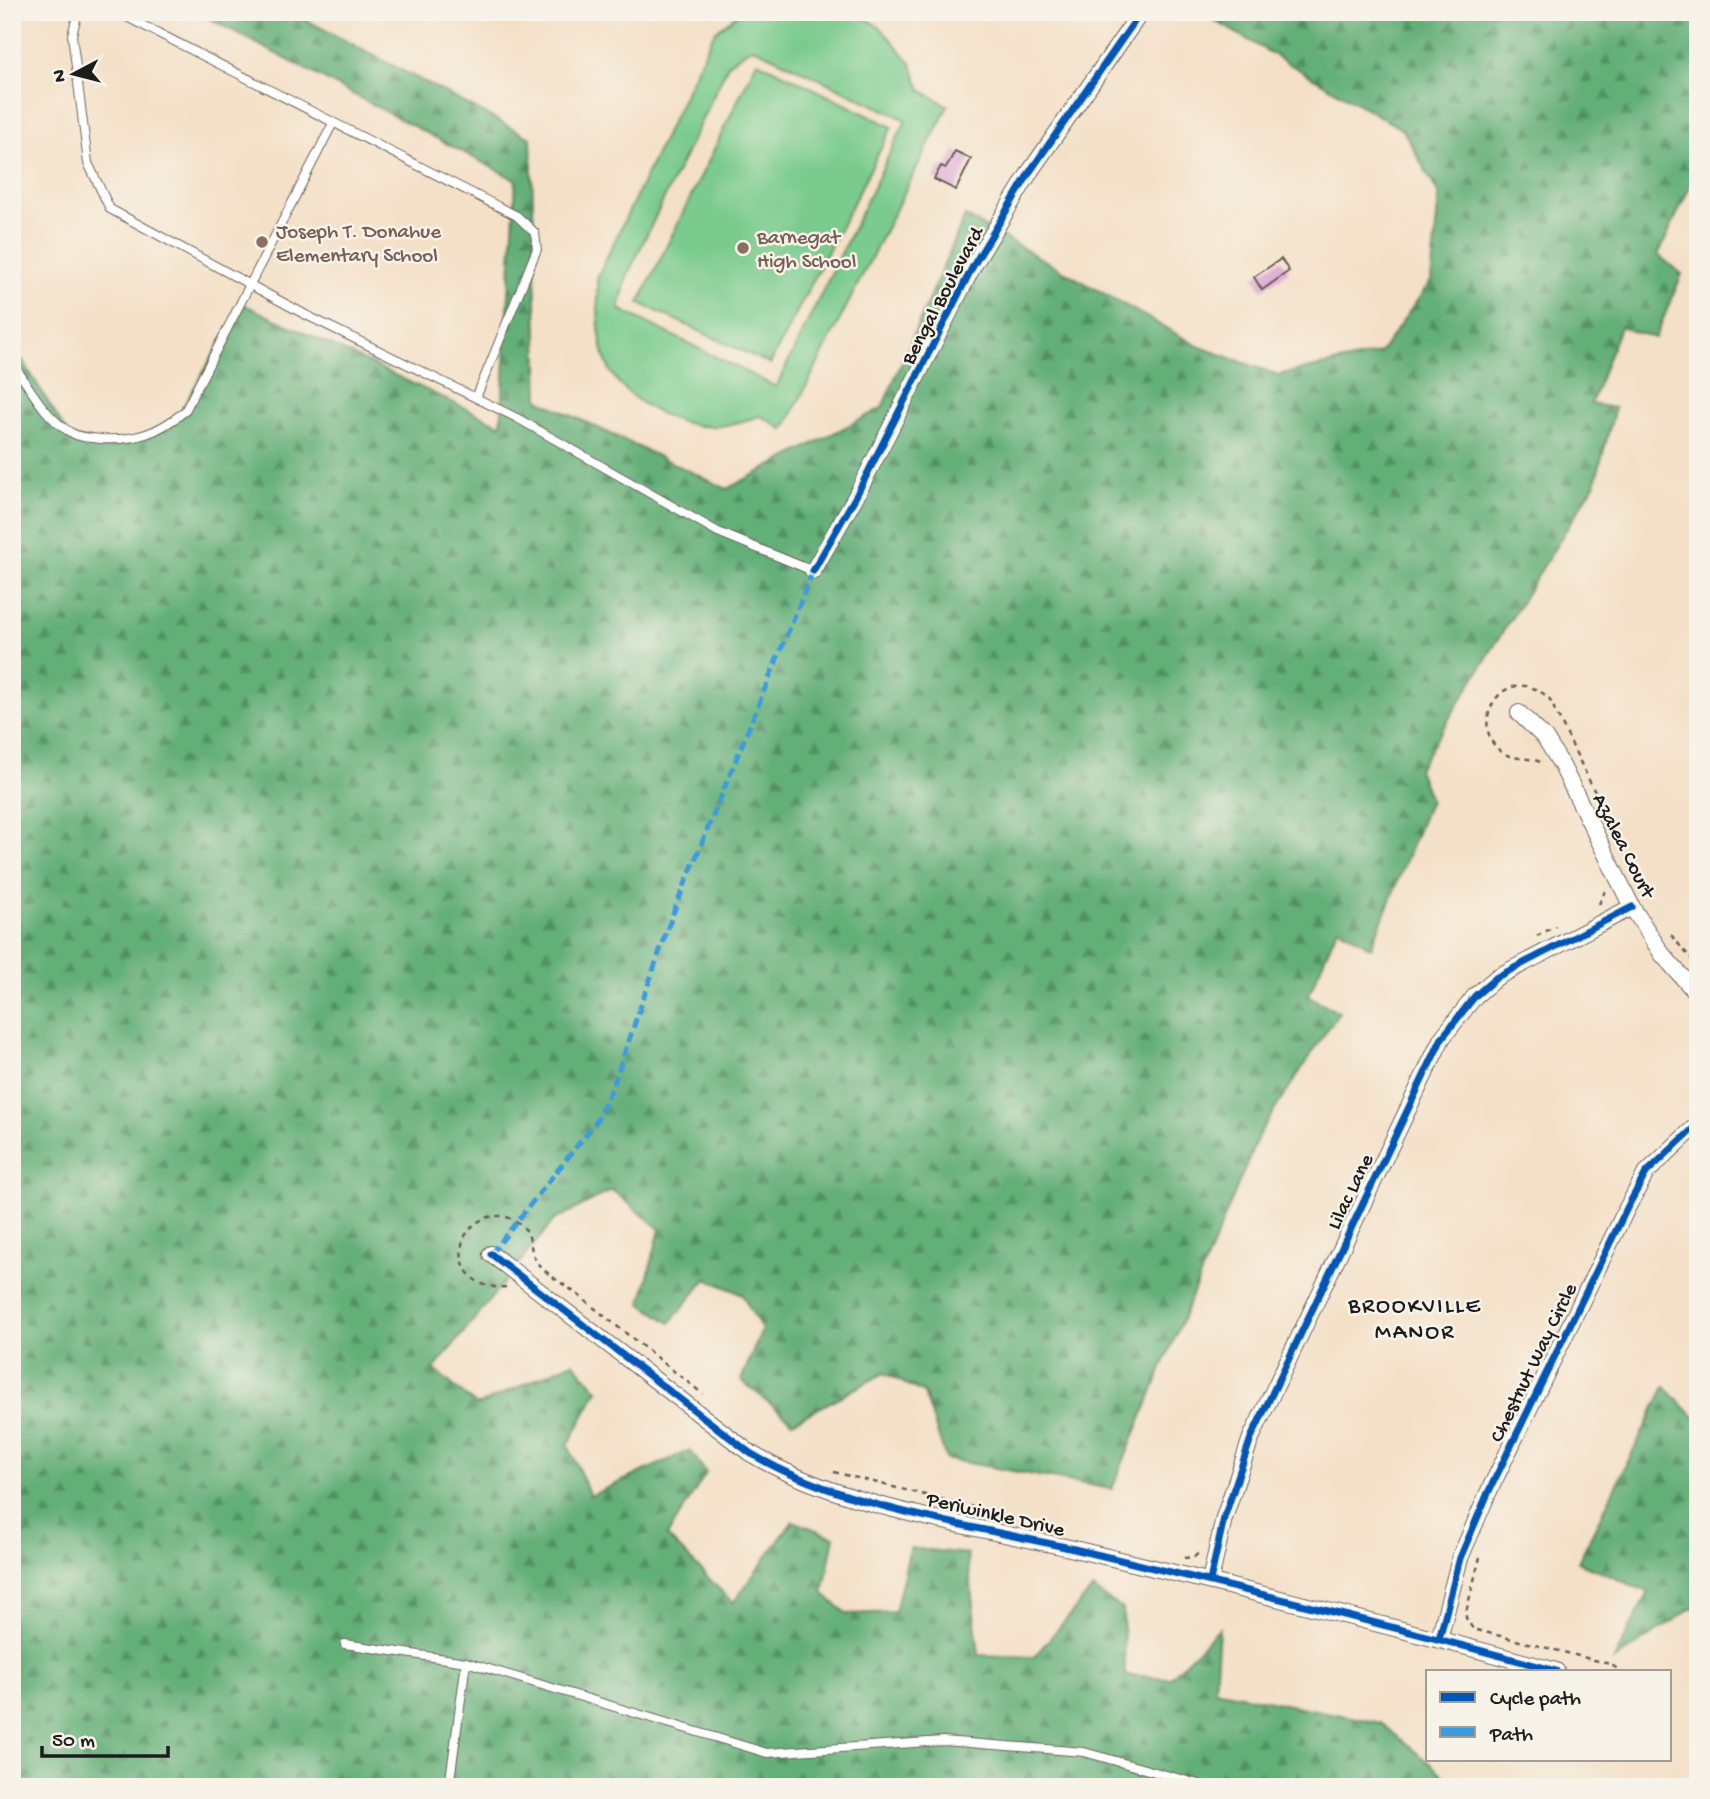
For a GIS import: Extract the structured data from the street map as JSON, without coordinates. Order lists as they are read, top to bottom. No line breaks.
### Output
{"streets":{"street":["Bengal Boulevard","Azalea Court","Lilac Lane","Chestnut Way Circle","Periwinkle Drive"]},"crossings":[["Azalea Court","Lilac Lane"],["Lilac Lane","Periwinkle Drive"],["Chestnut Way Circle","Periwinkle Drive"]],"districts":["BROOKVILLE MANOR"],"places":["Joseph T. Donahue Elementary School","Barnegat High School"],"legend":["Cycle path","Path"],"scale_bar":"50 m","north":"left"}
